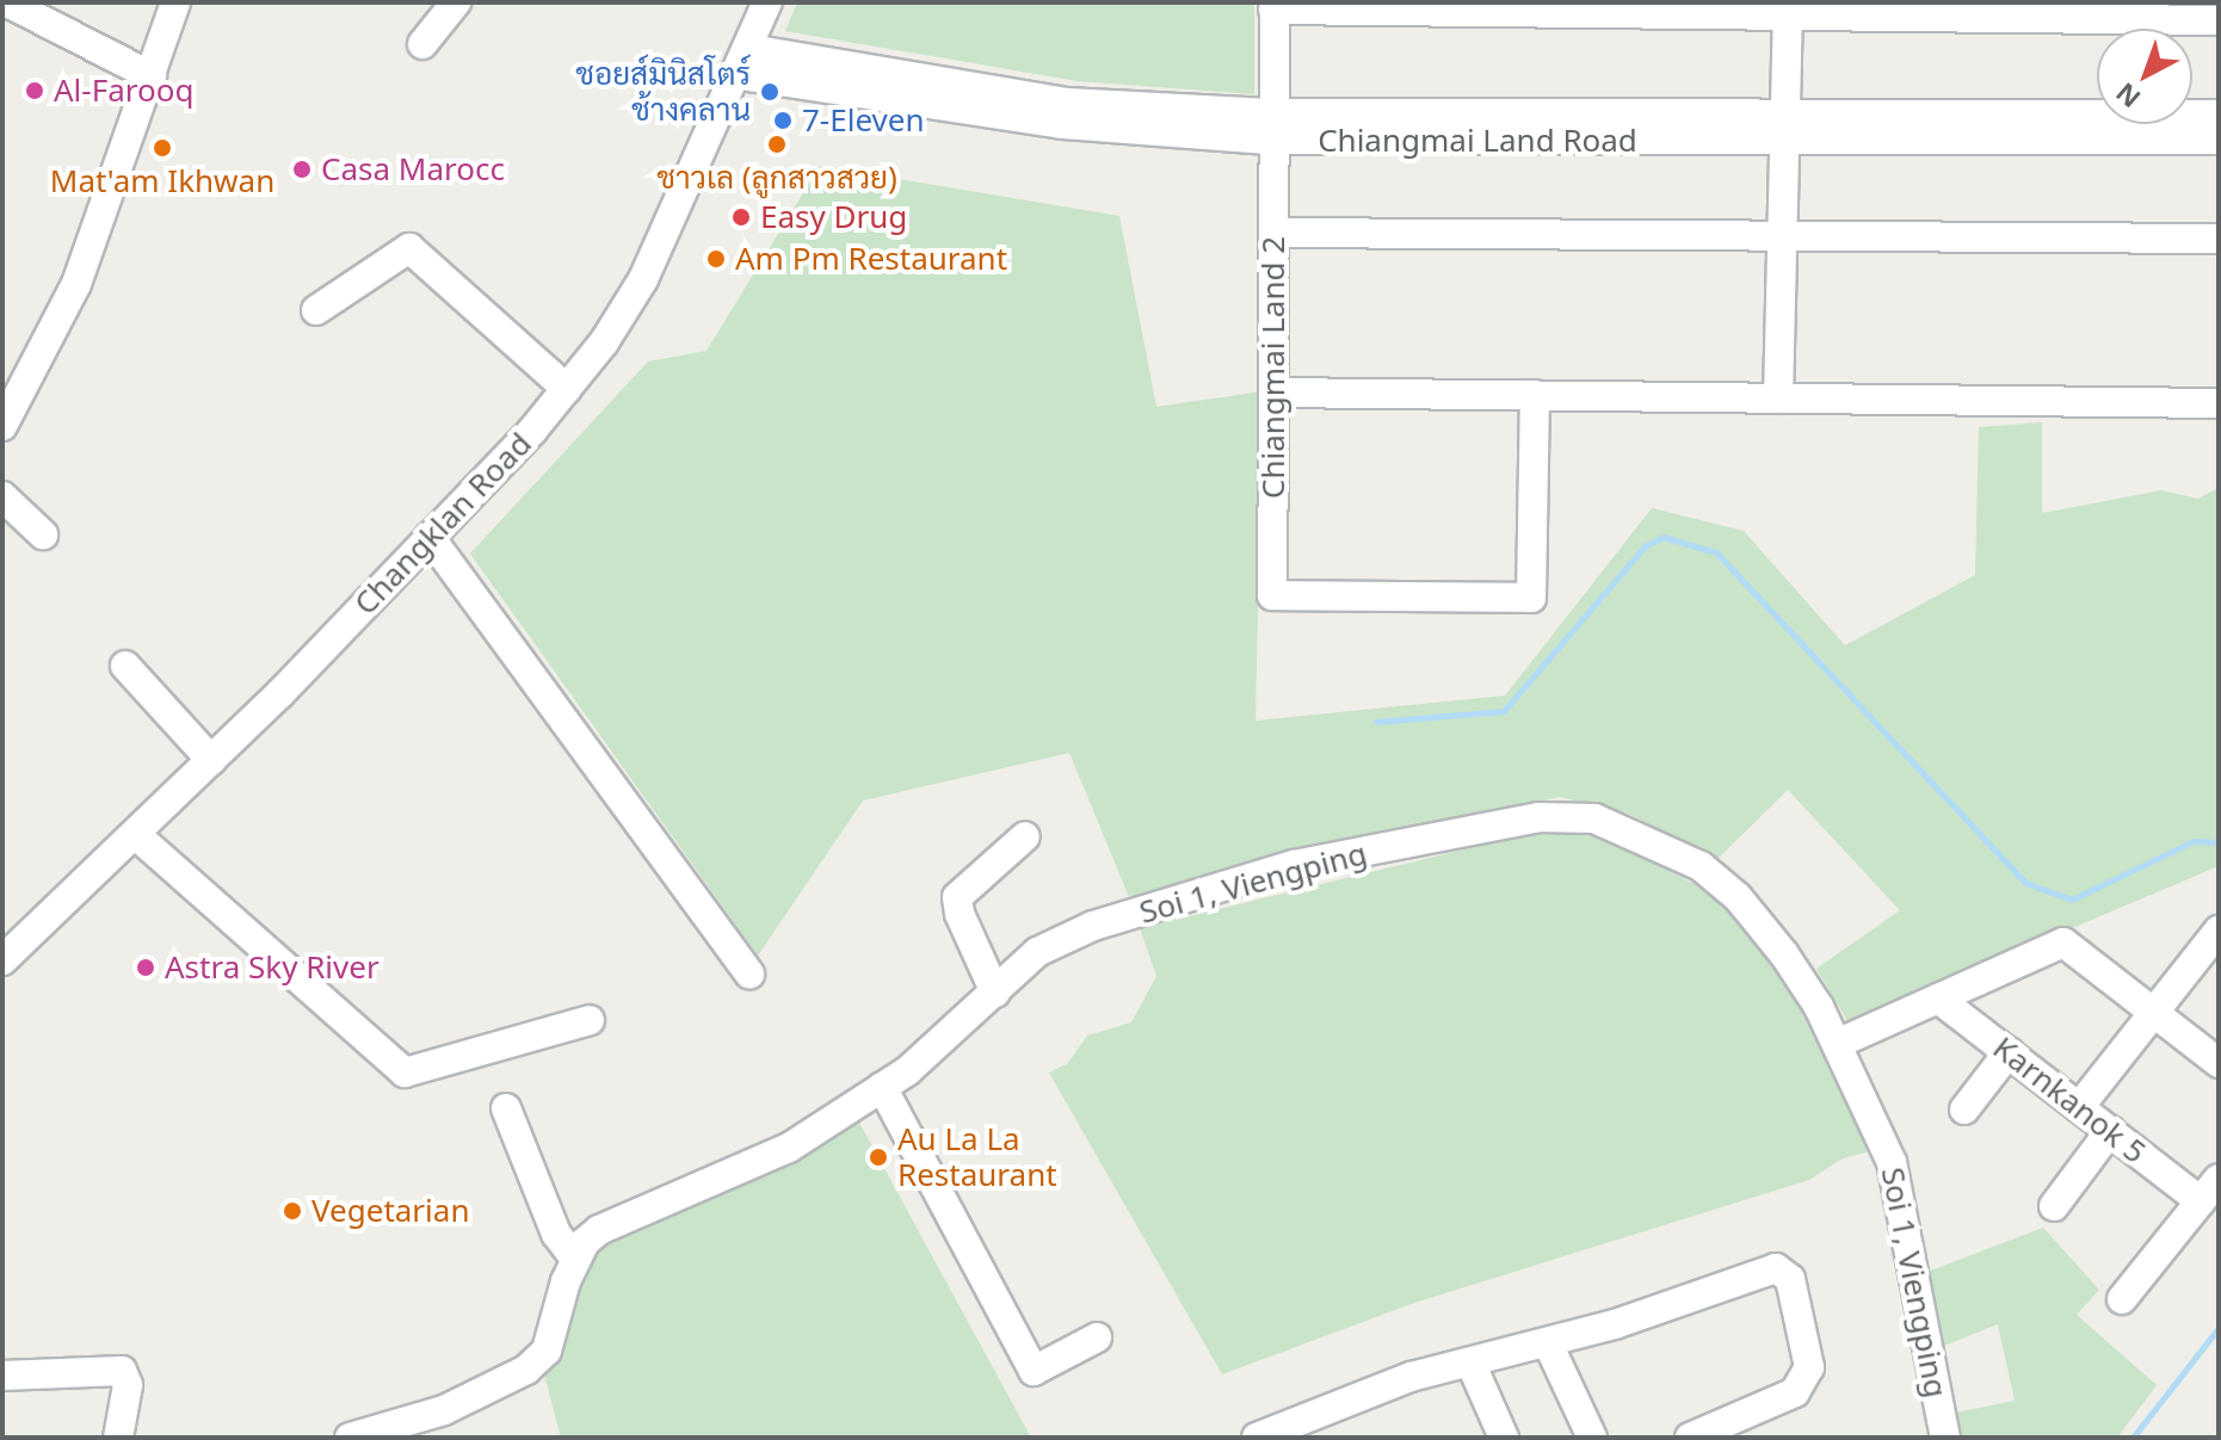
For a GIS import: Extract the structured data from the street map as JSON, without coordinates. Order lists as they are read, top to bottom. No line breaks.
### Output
{"streets":{"street":["Chiangmai Land Road","Chiangmai Land 2","Changklan Road","Soi 1, Viengping","Karnkanok 5"]},"crossings":[["Chiangmai Land Road","Chiangmai Land 2"],["Chiangmai Land Road","Changklan Road"]],"places":["Al-Farooq","ชอยส์มินิสโตร์ ช้างคลาน","7-Eleven","ชาวเล (ลูกสาวสวย)","Mat'am Ikhwan","Casa Marocc","Easy Drug","Am Pm Restaurant","Astra Sky River","Au La La Restaurant","Vegetarian"],"north":"bottom left"}
